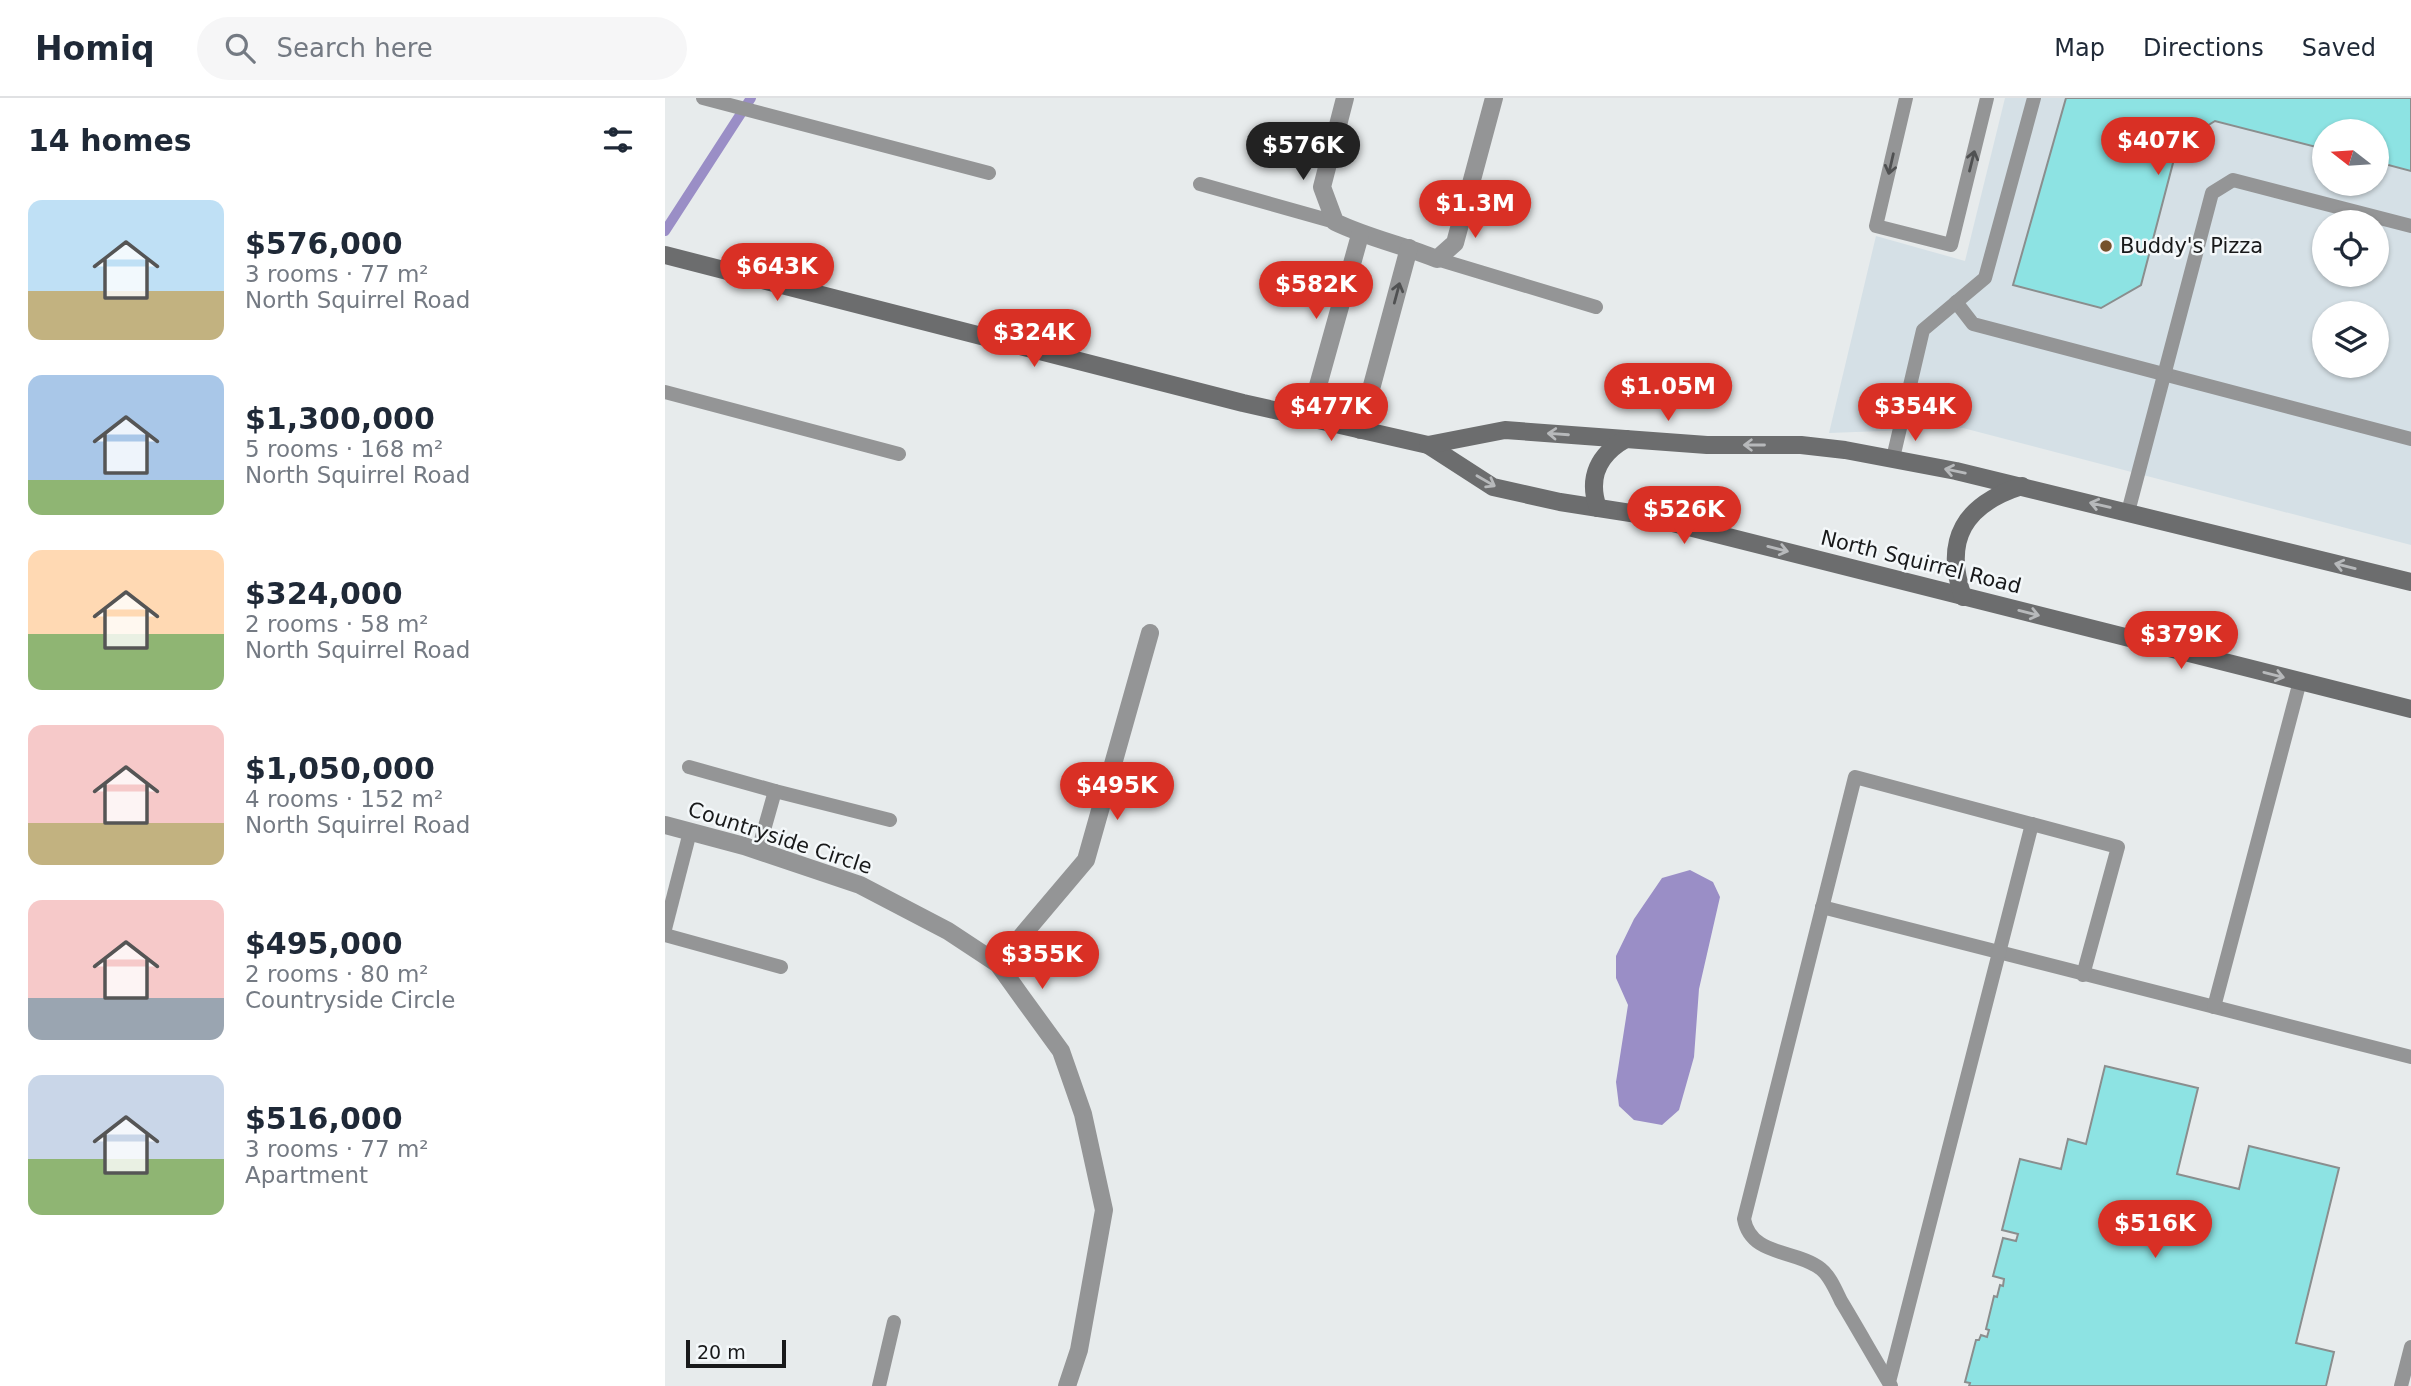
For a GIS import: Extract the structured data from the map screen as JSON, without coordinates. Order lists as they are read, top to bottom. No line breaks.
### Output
{"streets":{"street":["North Squirrel Road","Countryside Circle"]},"places":["Buddy's Pizza"],"scale_bar":"20 m","north":"left","page":{"header":"Homiq","search":"Search here","nav":["Map","Directions","Saved"],"heading":"14 homes","price":["$407K","$576K","$1.3M","$643K","$582K","$324K","$1.05M","$477K","$354K","$526K","$379K","$495K","$355K","$516K"],"list":[{"name":"$576,000","note":"3 rooms · 77 m² · North Squirrel Road"},{"name":"$1,300,000","note":"5 rooms · 168 m² · North Squirrel Road"},{"name":"$324,000","note":"2 rooms · 58 m² · North Squirrel Road"},{"name":"$1,050,000","note":"4 rooms · 152 m² · North Squirrel Road"},{"name":"$495,000","note":"2 rooms · 80 m² · Countryside Circle"},{"name":"$516,000","note":"3 rooms · 77 m² · Apartment"}],"scale":"20 m"}}
